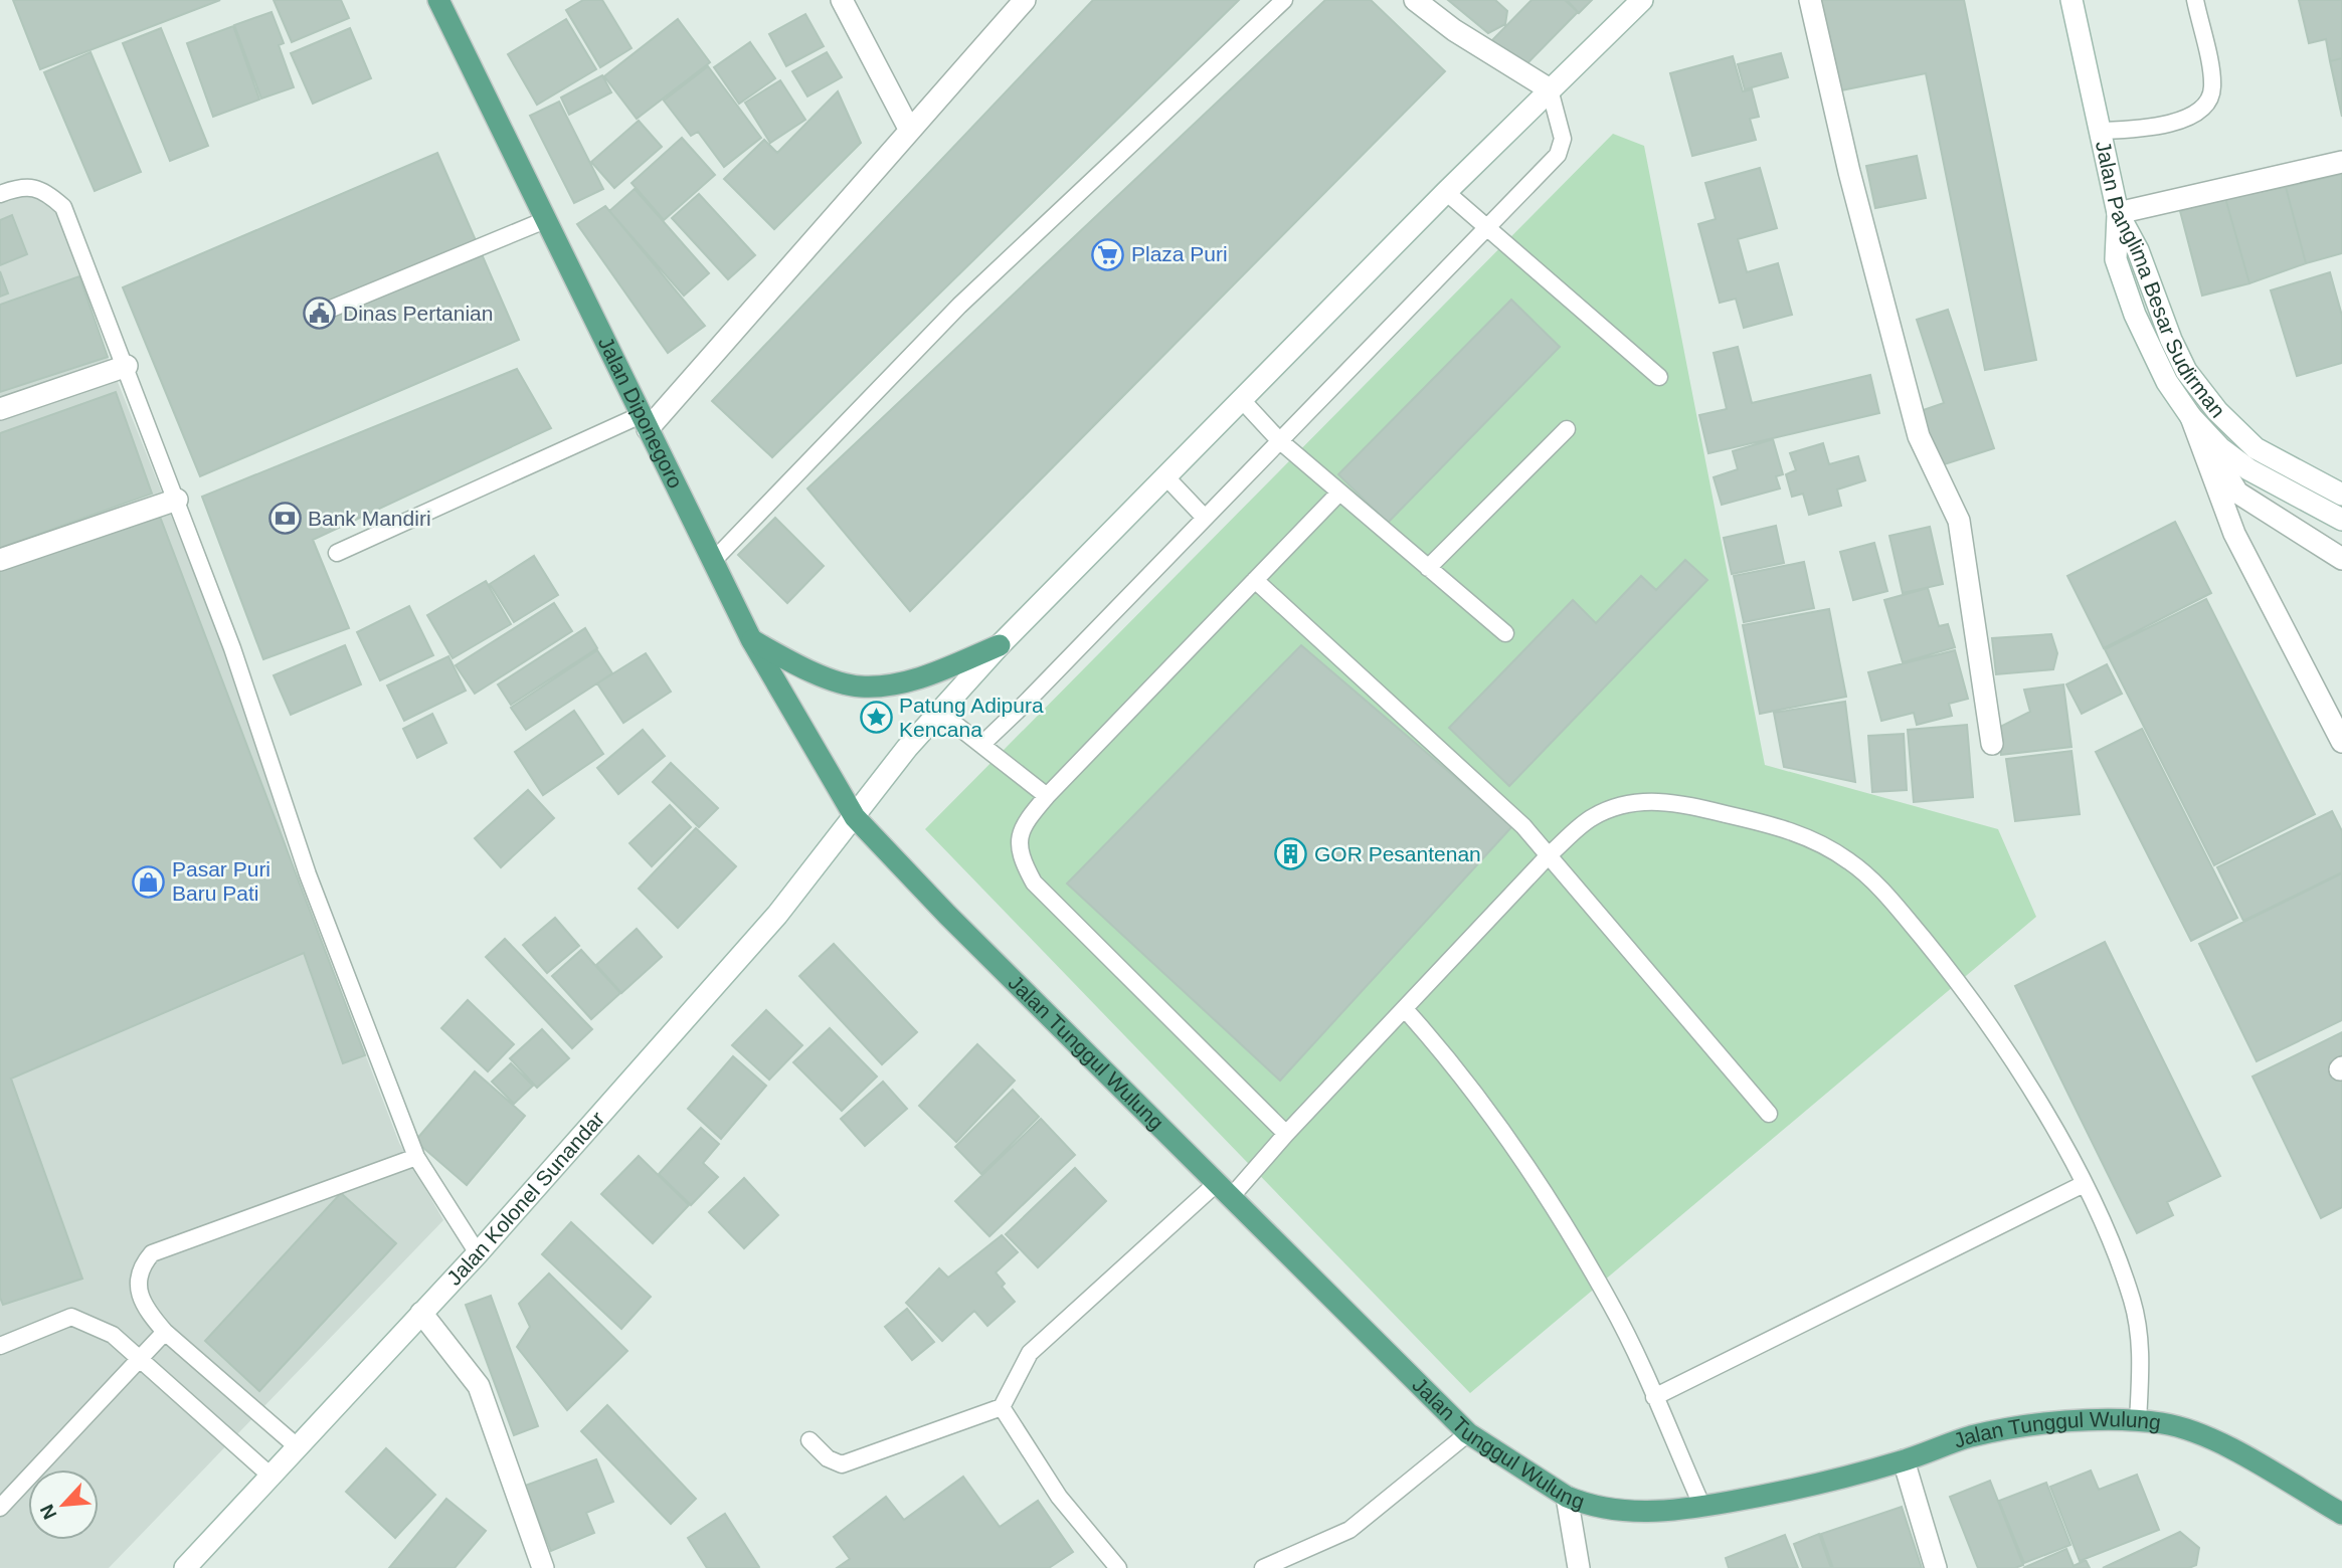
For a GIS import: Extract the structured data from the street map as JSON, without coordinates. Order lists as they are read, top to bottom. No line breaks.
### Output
{"streets":{"main road":["Jalan Diponegoro","Jalan Tunggul Wulung"],"street":["Jalan Panglima Besar Sudirman","Jalan Kolonel Sunandar"]},"crossings":[["Jalan Diponegoro","Jalan Tunggul Wulung"],["Jalan Diponegoro","Jalan Kolonel Sunandar"],["Jalan Tunggul Wulung","Jalan Kolonel Sunandar"]],"places":{"supermarket":["Plaza Puri"],"public building":["Dinas Pertanian"],"bank":["Bank Mandiri"],"place":["Patung Adipura Kencana"],"building":["GOR Pesantenan"],"shop":["Pasar Puri Baru Pati"]},"north":"bottom left"}
